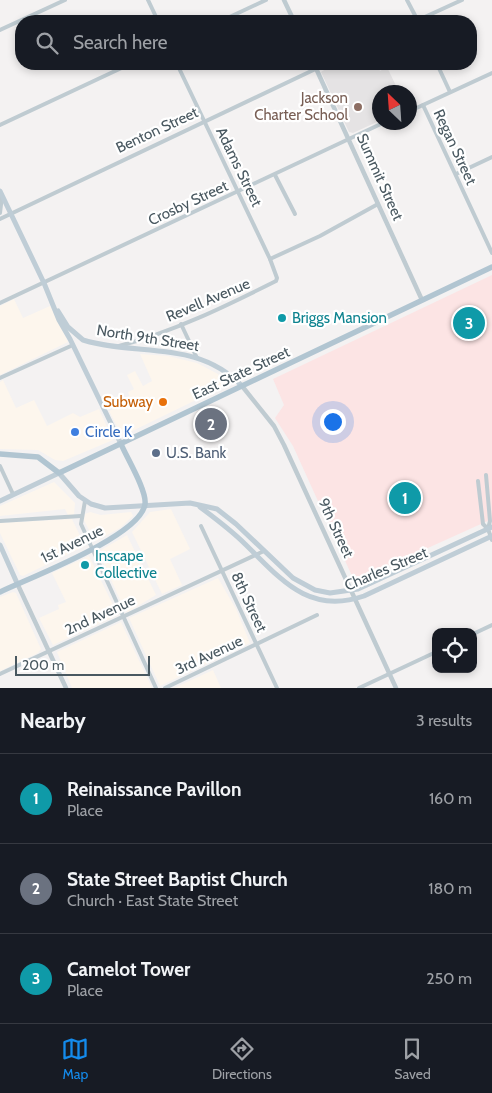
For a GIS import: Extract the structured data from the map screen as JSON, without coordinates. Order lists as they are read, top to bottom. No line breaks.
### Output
{"streets":{"main road":["North 9th Street","East State Street","1st Avenue","Charles Street"],"street":["Benton Street","Regan Street","Adams Street","Summit Street","Crosby Street","Revell Avenue","9th Street","8th Street","2nd Avenue","3rd Avenue"]},"crossings":[["Benton Street","Adams Street"],["Adams Street","Crosby Street"],["Adams Street","Revell Avenue"],["Summit Street","Crosby Street"],["Summit Street","East State Street"],["Revell Avenue","North 9th Street"],["North 9th Street","East State Street"],["North 9th Street","9th Street"],["East State Street","9th Street"],["East State Street","Charles Street"],["9th Street","Charles Street"],["1st Avenue","Charles Street"],["Charles Street","2nd Avenue"],["8th Street","2nd Avenue"],["8th Street","3rd Avenue"]],"places":["Jackson Charter School","Briggs Mansion","Subway","Circle K","U.S. Bank","Inscape Collective"],"scale_bar":"200 m","north":"top left","page":{"search":"Search here","pins":["3","2","1"],"scale":"200 m","heading":["Nearby","3 results"],"list":[{"mark":"1","name":"Reinaissance Pavillon","note":"Place","value":"160 m"},{"mark":"2","name":"State Street Baptist Church","note":"Church · East State Street","value":"180 m"},{"mark":"3","name":"Camelot Tower","note":"Place","value":"250 m"}],"nav":["Map","Directions","Saved"]}}
